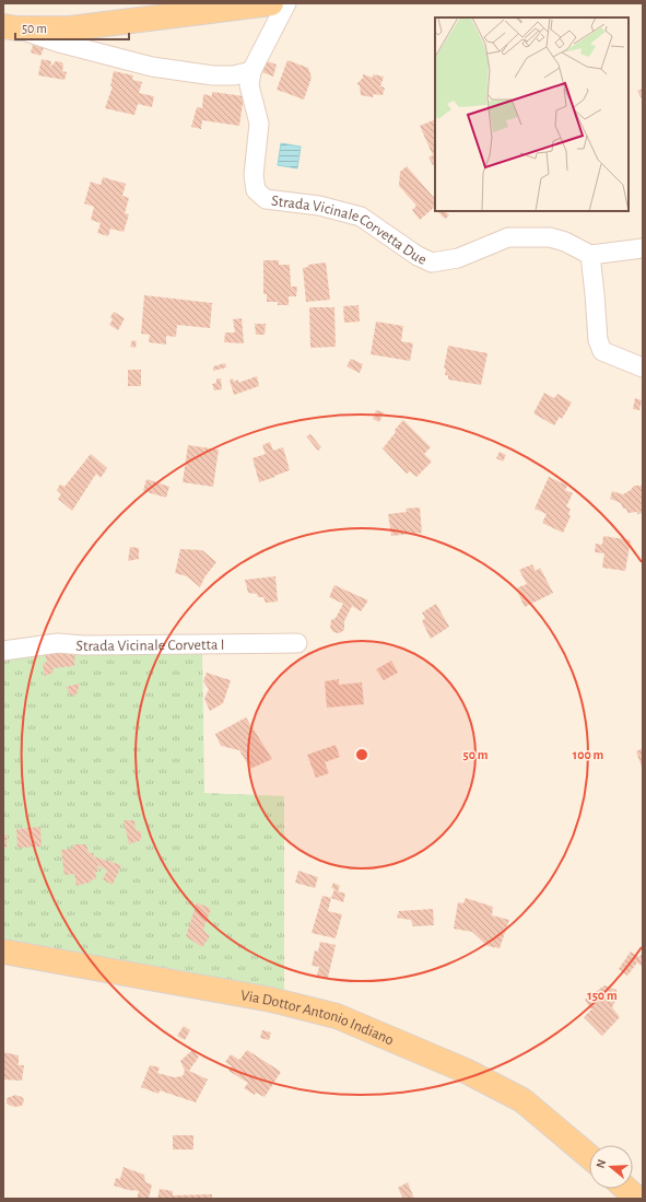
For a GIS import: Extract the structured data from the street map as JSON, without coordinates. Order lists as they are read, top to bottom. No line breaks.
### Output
{"streets":{"main road":["Via Dottor Antonio Indiano"],"street":["Strada Vicinale Corvetta Due","Strada Vicinale Corvetta I"]},"scale_bar":"50 m","north":"left","rings":["50 m","100 m","150 m"]}
